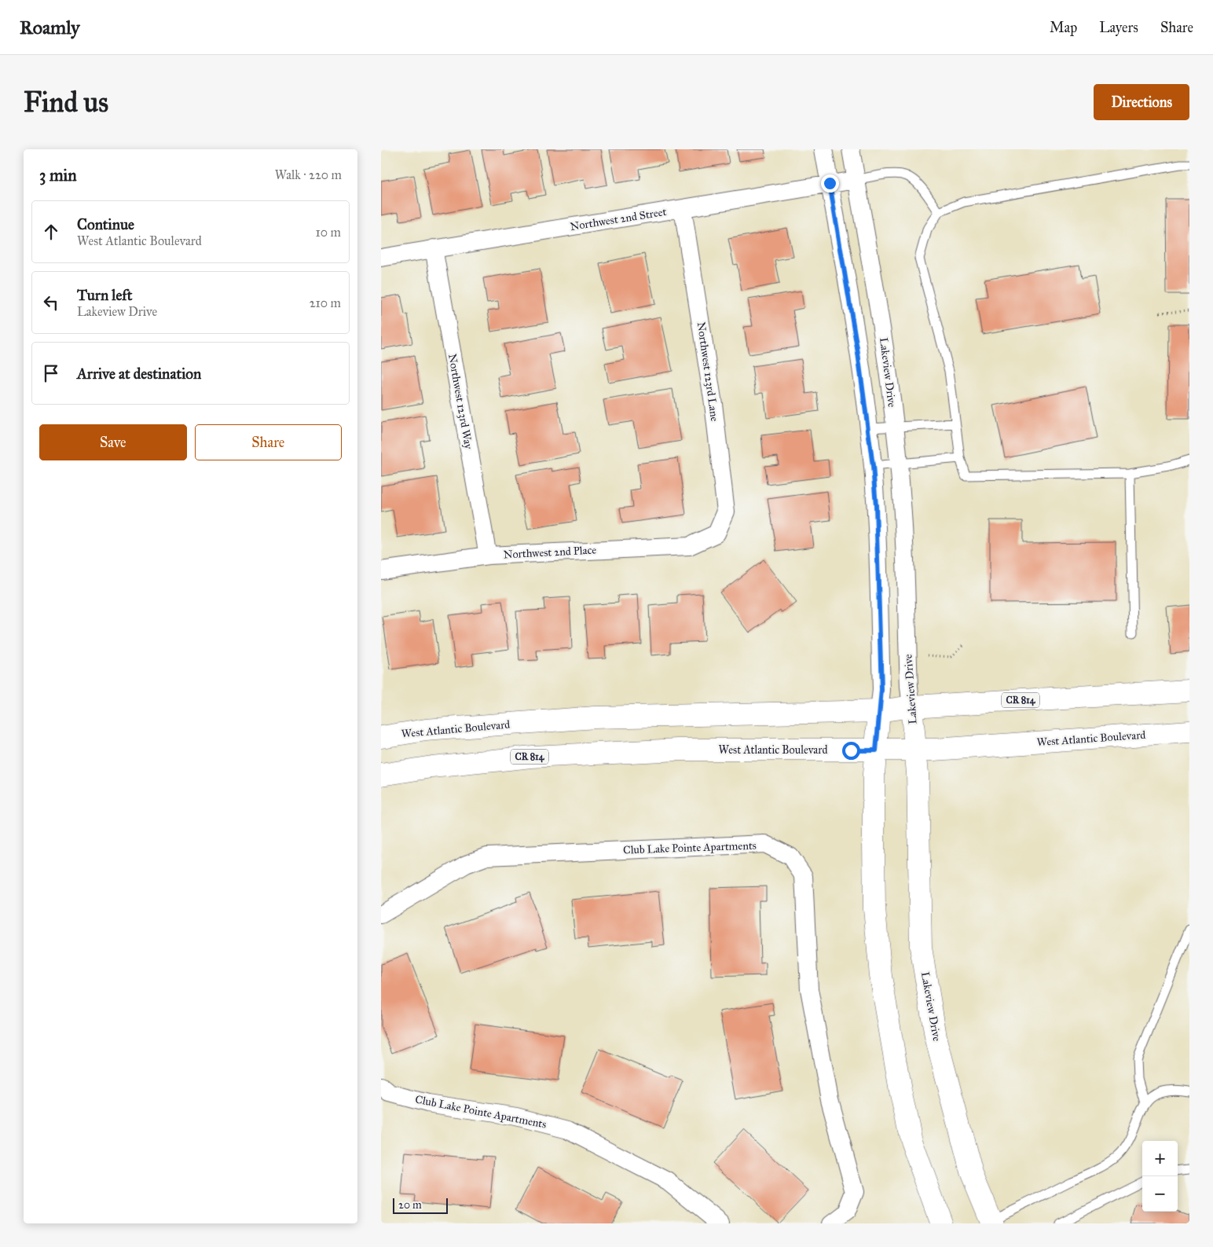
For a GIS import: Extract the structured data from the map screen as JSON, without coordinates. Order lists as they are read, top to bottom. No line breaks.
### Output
{"streets":{"main road":["Lakeview Drive","CR 814","West Atlantic Boulevard"],"street":["Northwest 2nd Street","Northwest 123rd Lane","Northwest 123rd Way","Northwest 2nd Place","Club Lake Pointe Apartments"]},"crossings":[["Northwest 2nd Street","Northwest 123rd Lane"],["Northwest 2nd Street","Lakeview Drive"],["Northwest 2nd Street","Northwest 123rd Way"],["Northwest 123rd Lane","Northwest 2nd Place"],["Lakeview Drive","West Atlantic Boulevard"],["Northwest 123rd Way","Northwest 2nd Place"]],"scale_bar":"20 m","page":{"header":"Roamly","nav":["Map","Layers","Share"],"buttons":["Directions",["Save","Share"]],"title":"Find us","heading":["3 min","Walk · 220 m"],"list":[["Continue","West Atlantic Boulevard","10 m"],["Turn left","Lakeview Drive","210 m"],"Arrive at destination"],"map_buttons":["+","−"],"scale":"20 m"}}
